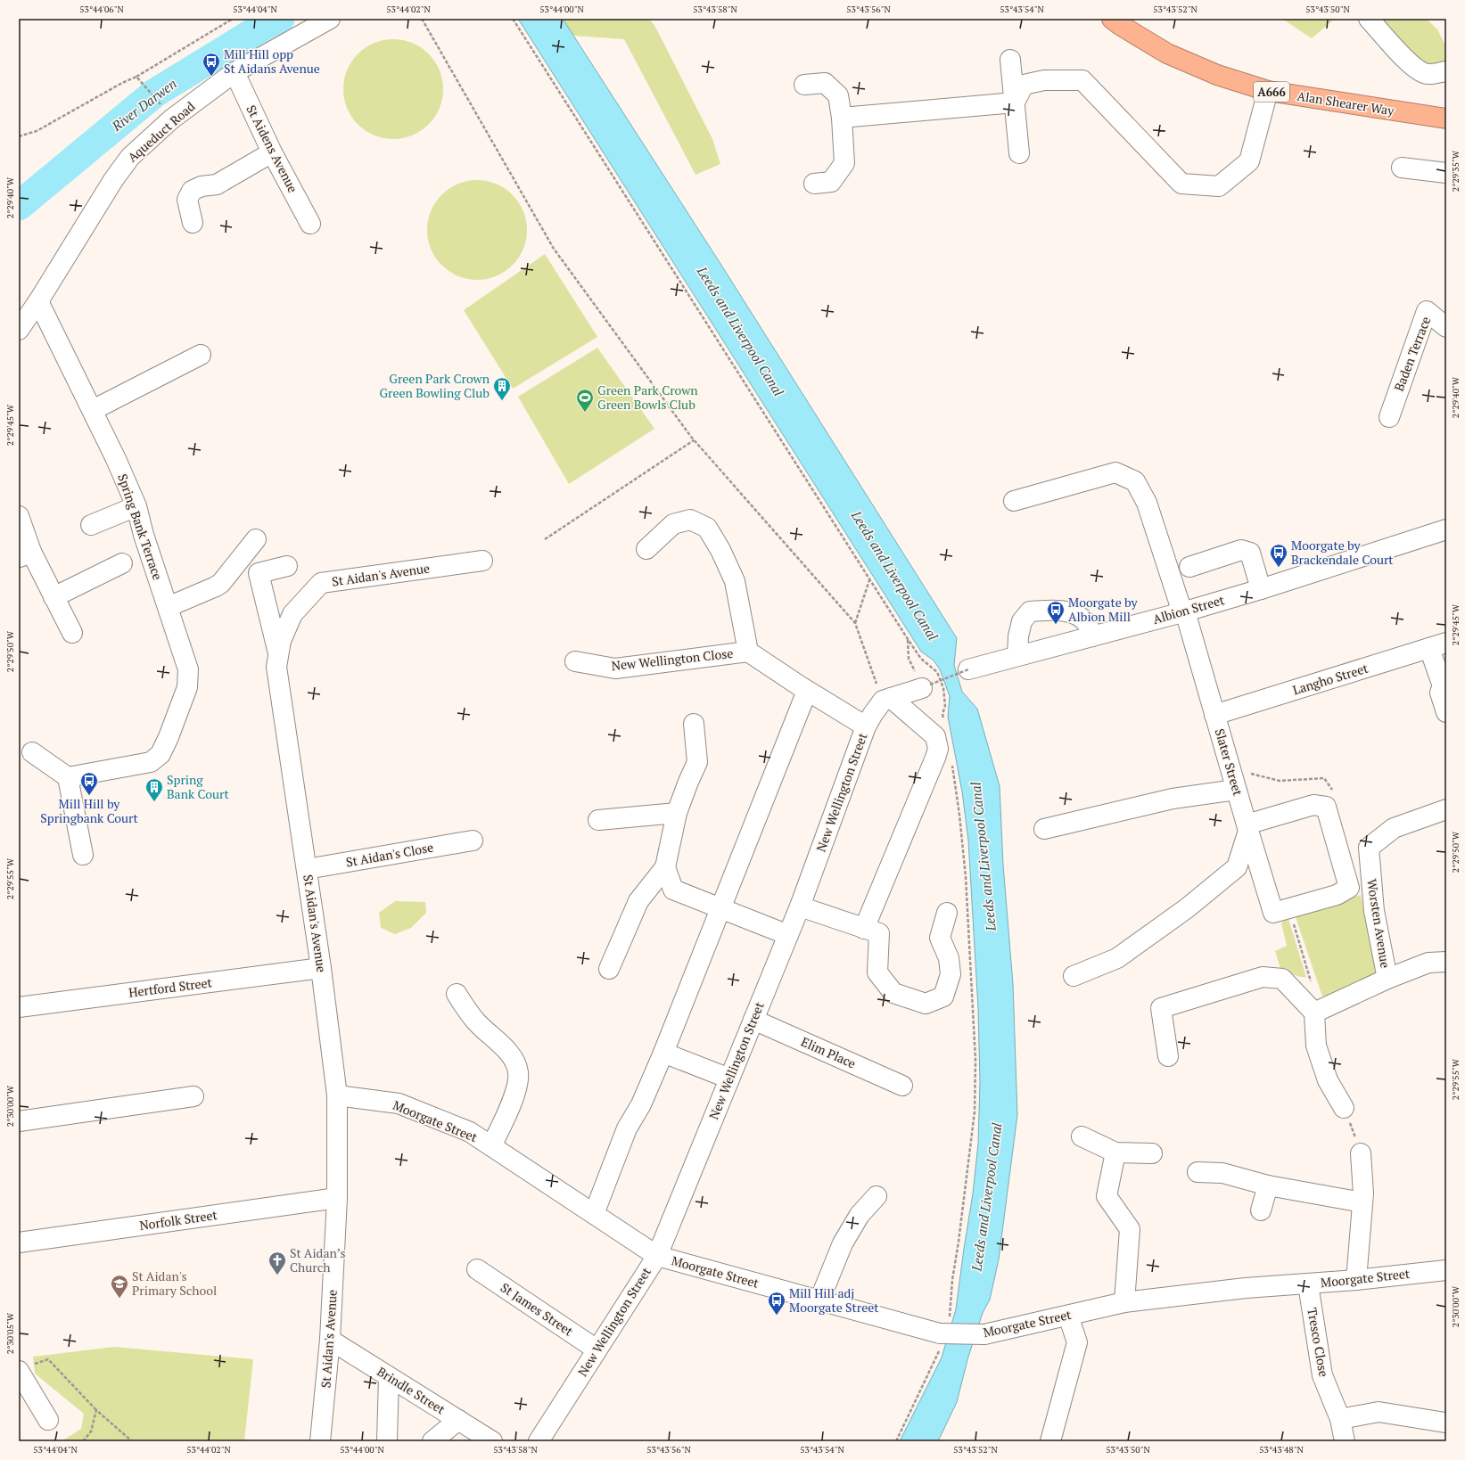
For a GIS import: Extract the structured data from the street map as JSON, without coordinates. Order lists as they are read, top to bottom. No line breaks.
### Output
{"streets":{"highway":["A666","Alan Shearer Way"],"street":["Aqueduct Road","St Aidens Avenue","Baden Terrace","Spring Bank Terrace","St Aidan's Avenue","Albion Street","New Wellington Close","Langho Street","Slater Street","New Wellington Street","St Aidan's Close","Worsten Avenue","Hertford Street","Elim Place","Moorgate Street","Norfolk Street","St James Street","Tresco Close","Brindle Street"]},"crossings":[["Aqueduct Road","St Aidens Avenue"],["Aqueduct Road","Spring Bank Terrace"],["St Aidan's Avenue","St Aidan's Close"],["St Aidan's Avenue","Hertford Street"],["St Aidan's Avenue","Moorgate Street"],["St Aidan's Avenue","Norfolk Street"],["St Aidan's Avenue","Brindle Street"],["Albion Street","Slater Street"],["New Wellington Close","New Wellington Street"],["Langho Street","Slater Street"],["New Wellington Street","Elim Place"],["New Wellington Street","Moorgate Street"],["New Wellington Street","St James Street"],["Moorgate Street","Tresco Close"]],"water":["River Darwen","Leeds and Liverpool Canal"],"places":{"bus stop":["Mill Hill opp St Aidans Avenue","Moorgate by Brackendale Court","Moorgate by Albion Mill","Mill Hill by Springbank Court","Mill Hill adj Moorgate Street"],"building":["Green Park Crown Green Bowling Club","Spring Bank Court"],"sports":["Green Park Crown Green Bowls Club"],"church":["St Aidan’s Church"],"school or university":["St Aidan's Primary School"]},"coordinates":["53°44'06\"N","53°44'04\"N","53°44'02\"N","53°44'00\"N","53°43'58\"N","53°43'56\"N","53°43'54\"N","53°43'52\"N","53°43'50\"N","2°29'35\"W","2°29'40\"W","2°29'45\"W","2°29'50\"W","2°29'55\"W","2°30'00\"W","2°30'05\"W","53°43'48\"N"]}
